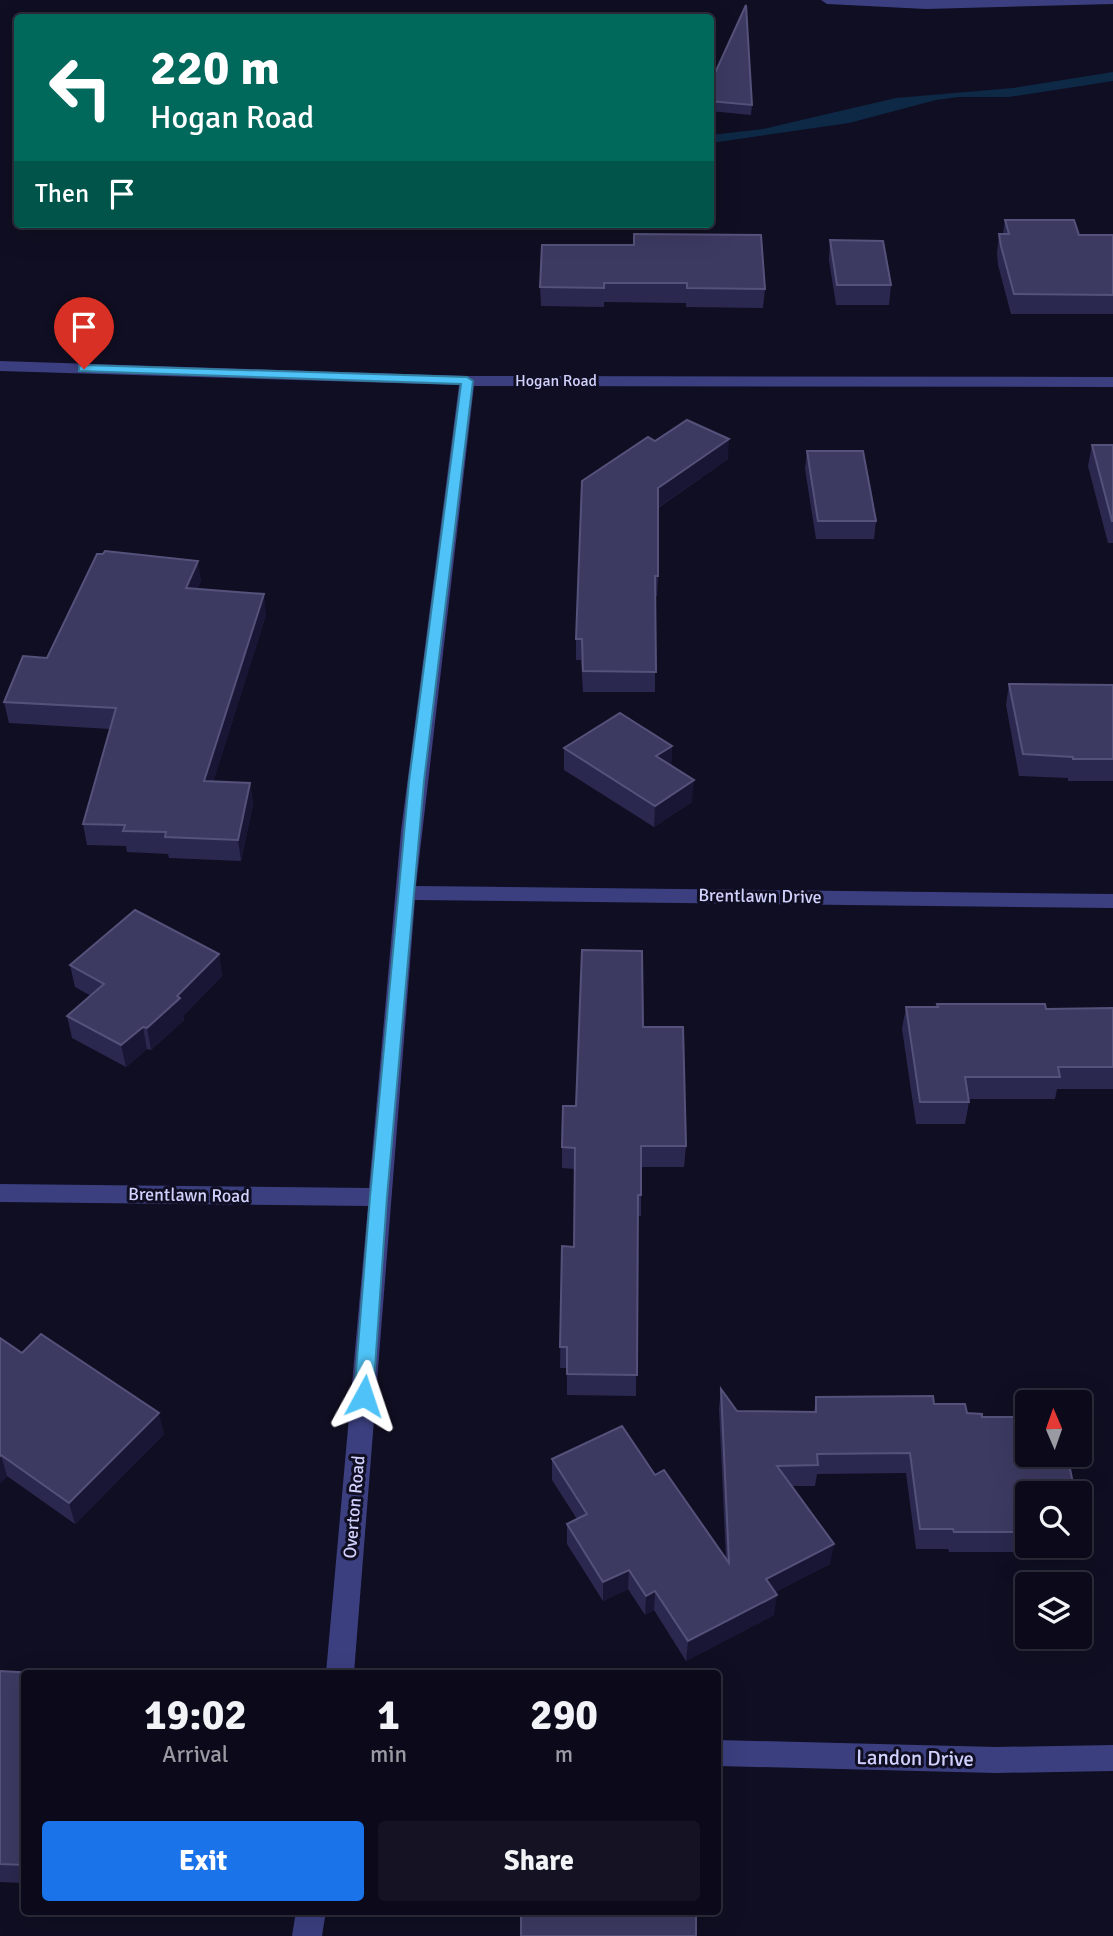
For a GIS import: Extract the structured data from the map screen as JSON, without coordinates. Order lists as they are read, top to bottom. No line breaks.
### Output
{"streets":{"street":["Hogan Road","Brentlawn Drive","Brentlawn Road","Overton Road","Landon Drive"]},"crossings":[["Hogan Road","Overton Road"],["Brentlawn Drive","Overton Road"],["Brentlawn Road","Overton Road"]],"north":"top","page":{"turn":["220 m","Hogan Road"],"then":"Then","eta":["19:02","Arrival","1","min","290","m"],"buttons":["Exit","Share"]}}
